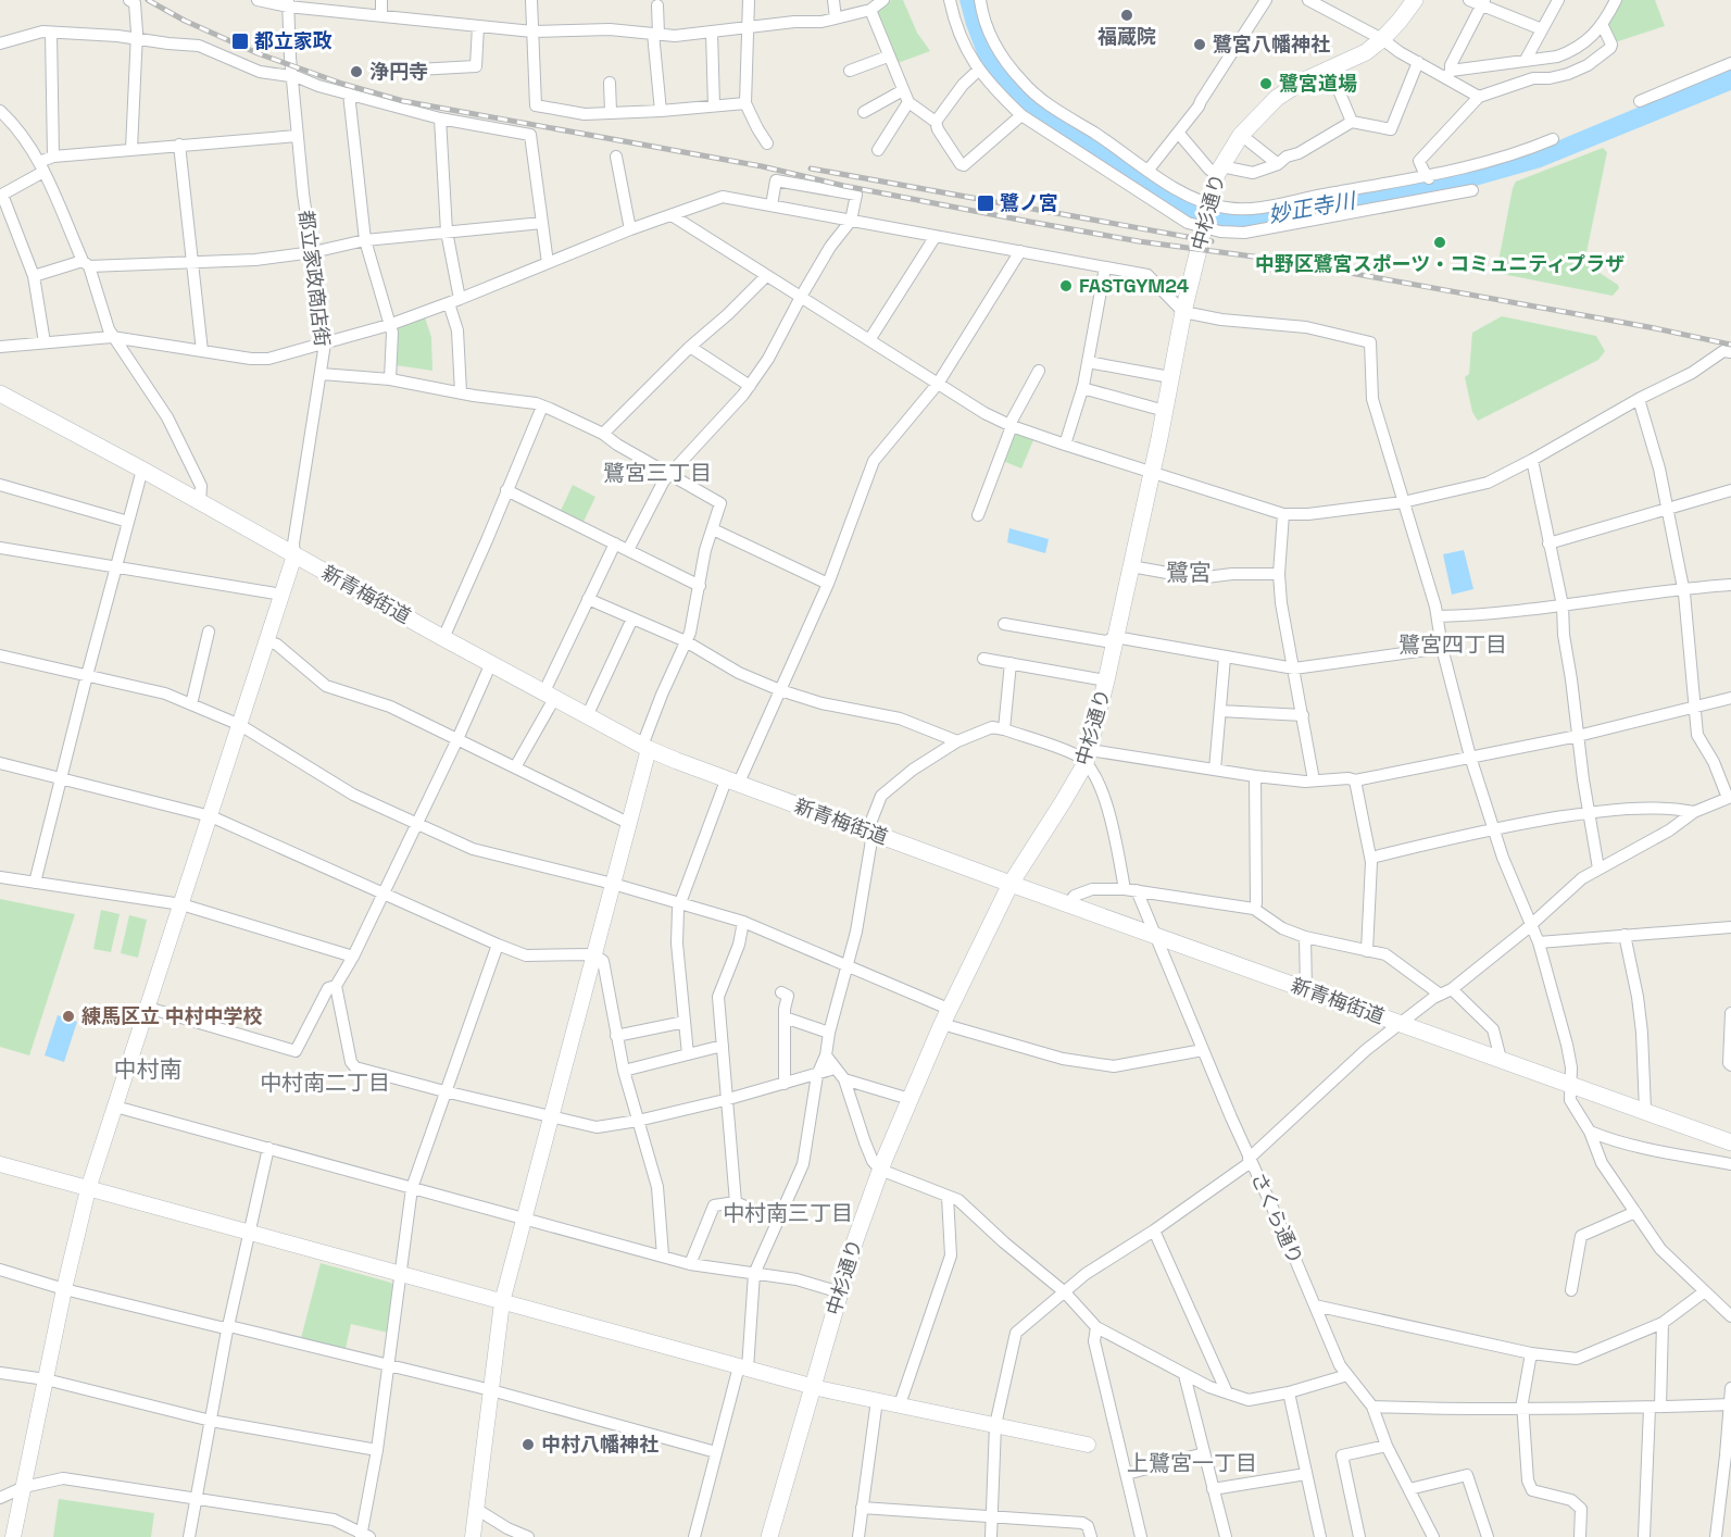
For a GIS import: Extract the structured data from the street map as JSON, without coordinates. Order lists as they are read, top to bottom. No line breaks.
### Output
{"streets":{"main road":["中杉通り","新青梅街道"],"street":["都立家政商店街","さくら通り"]},"crossings":[["中杉通り","新青梅街道"],["中杉通り","さくら通り"],["都立家政商店街","新青梅街道"],["新青梅街道","さくら通り"]],"districts":["鷺宮三丁目","鷺宮","鷺宮四丁目","中村南","中村南二丁目","中村南三丁目","上鷺宮一丁目"],"water":["妙正寺川"],"places":{"other":["福蔵院","鷺宮八幡神社","浄円寺","鷺宮道場","中野区鷺宮スポーツ・コミュニティプラザ","FASTGYM24","練馬区立 中村中学校","中村八幡神社"],"transit":["都立家政","鷺ノ宮"]}}
